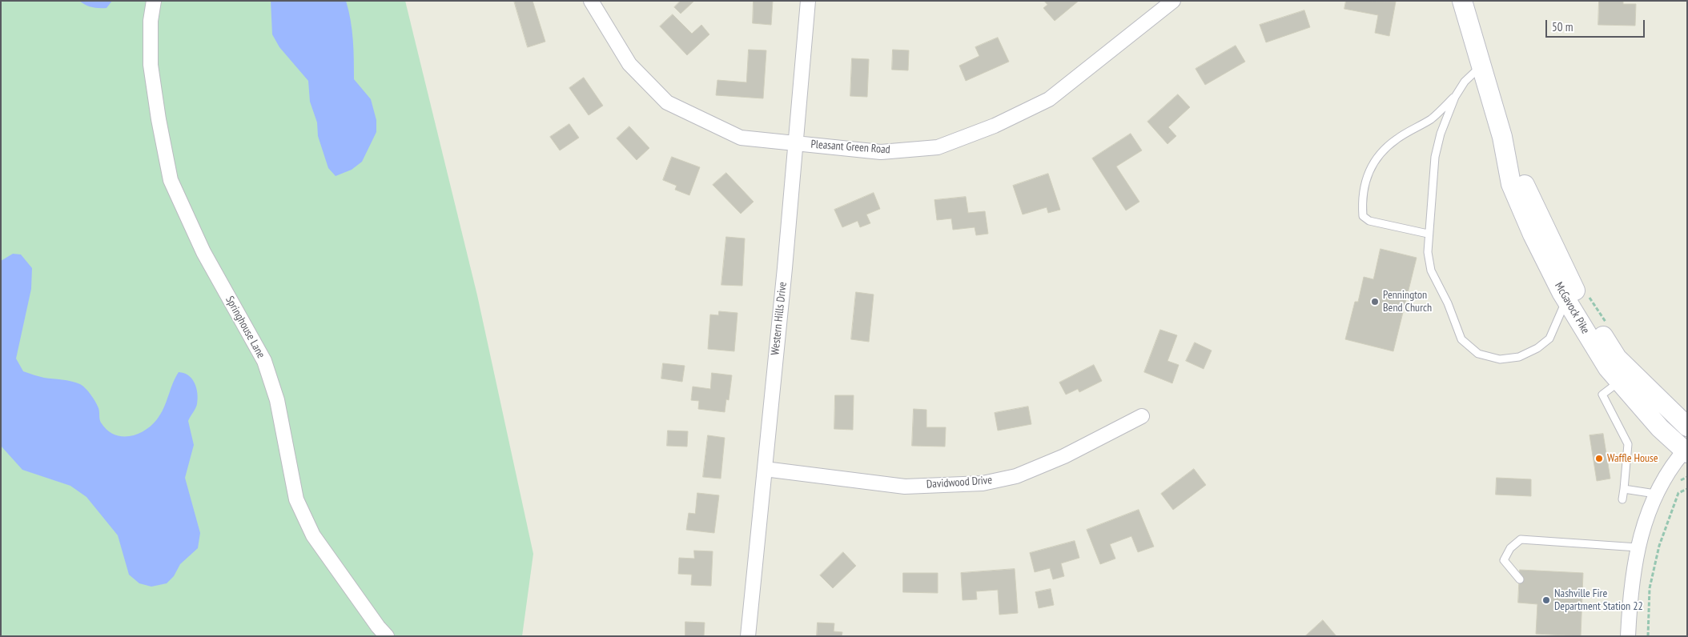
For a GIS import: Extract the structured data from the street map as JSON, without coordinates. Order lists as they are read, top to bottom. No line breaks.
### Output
{"streets":{"main road":["McGavock Pike"],"street":["Pleasant Green Road","Western Hills Drive","Springhouse Lane","Davidwood Drive"]},"crossings":[["Pleasant Green Road","Western Hills Drive"],["Western Hills Drive","Davidwood Drive"]],"places":["Pennington Bend Church","Waffle House","Nashville Fire Department Station 22"],"scale_bar":"50 m"}
